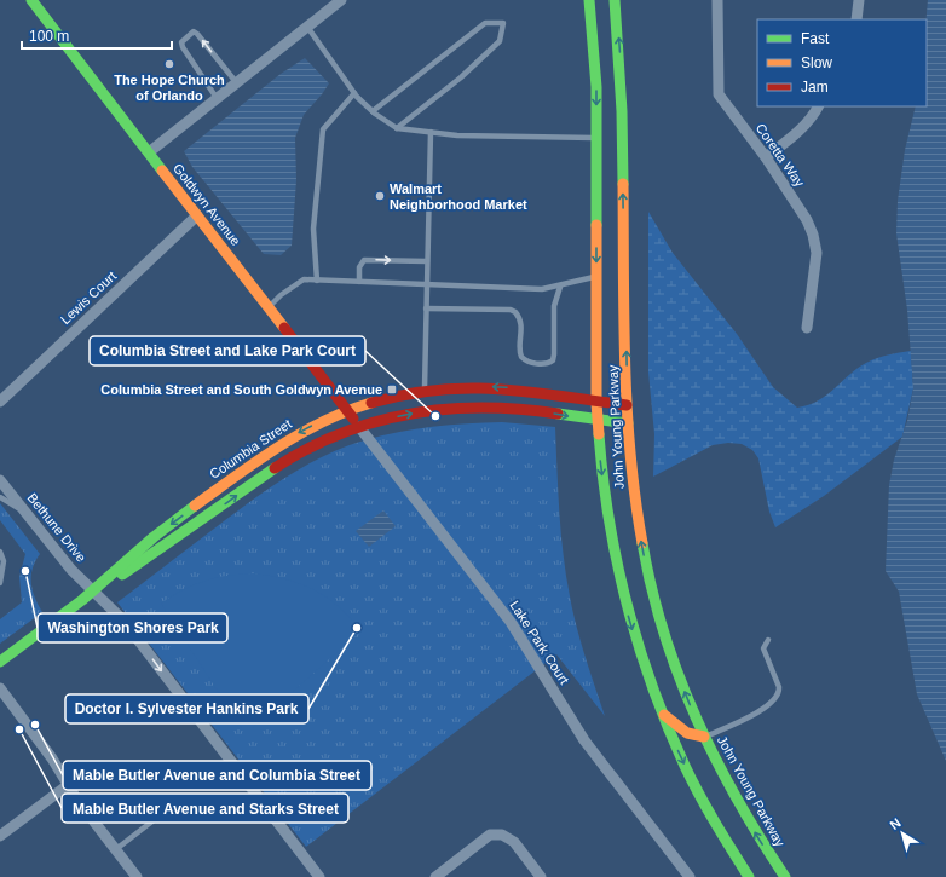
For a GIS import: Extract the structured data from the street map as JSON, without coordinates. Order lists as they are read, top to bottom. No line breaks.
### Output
{"streets":{"main road":["Goldwyn Avenue","John Young Parkway","Columbia Street"],"street":["Coretta Way","Lewis Court","Bethune Drive","Lake Park Court"]},"crossings":[["Goldwyn Avenue","Lewis Court"],["Goldwyn Avenue","Columbia Street"],["Goldwyn Avenue","Lake Park Court"],["John Young Parkway","Columbia Street"],["Columbia Street","Bethune Drive"],["Columbia Street","Lake Park Court"]],"one_way":["Bethune Drive"],"places":{"other":["The Hope Church of Orlando","Walmart Neighborhood Market","Columbia Street and Lake Park Court","Washington Shores Park","Doctor I. Sylvester Hankins Park","Mable Butler Avenue and Columbia Street","Mable Butler Avenue and Starks Street"],"transit":["Columbia Street and South Goldwyn Avenue"]},"legend":["Fast","Slow","Jam"],"scale_bar":"100 m","north":"top left"}
